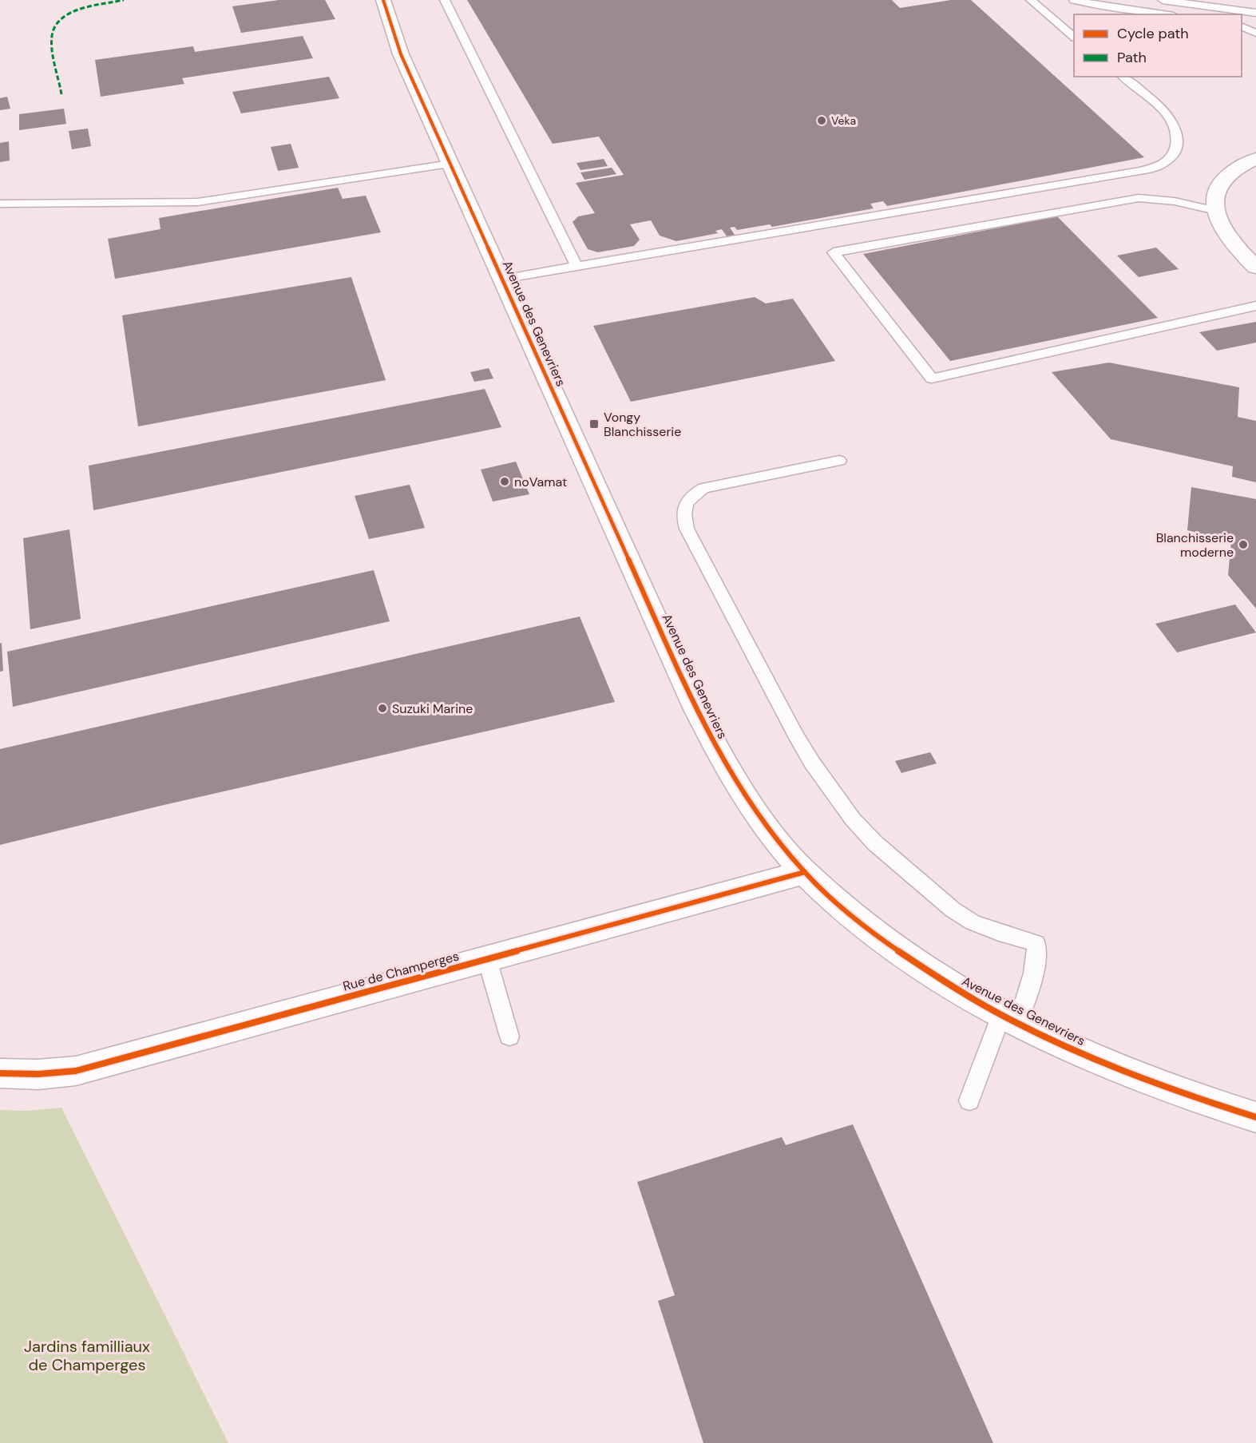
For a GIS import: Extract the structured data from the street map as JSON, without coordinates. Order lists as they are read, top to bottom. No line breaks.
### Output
{"streets":{"street":["Avenue des Genevriers","Rue de Champerges"]},"crossings":[["Avenue des Genevriers","Rue de Champerges"]],"parks":["Jardins familliaux de Champerges"],"places":{"other":["Veka","noVamat","Blanchisserie moderne","Suzuki Marine"],"transit":["Vongy Blanchisserie"]},"legend":["Cycle path","Path"]}
